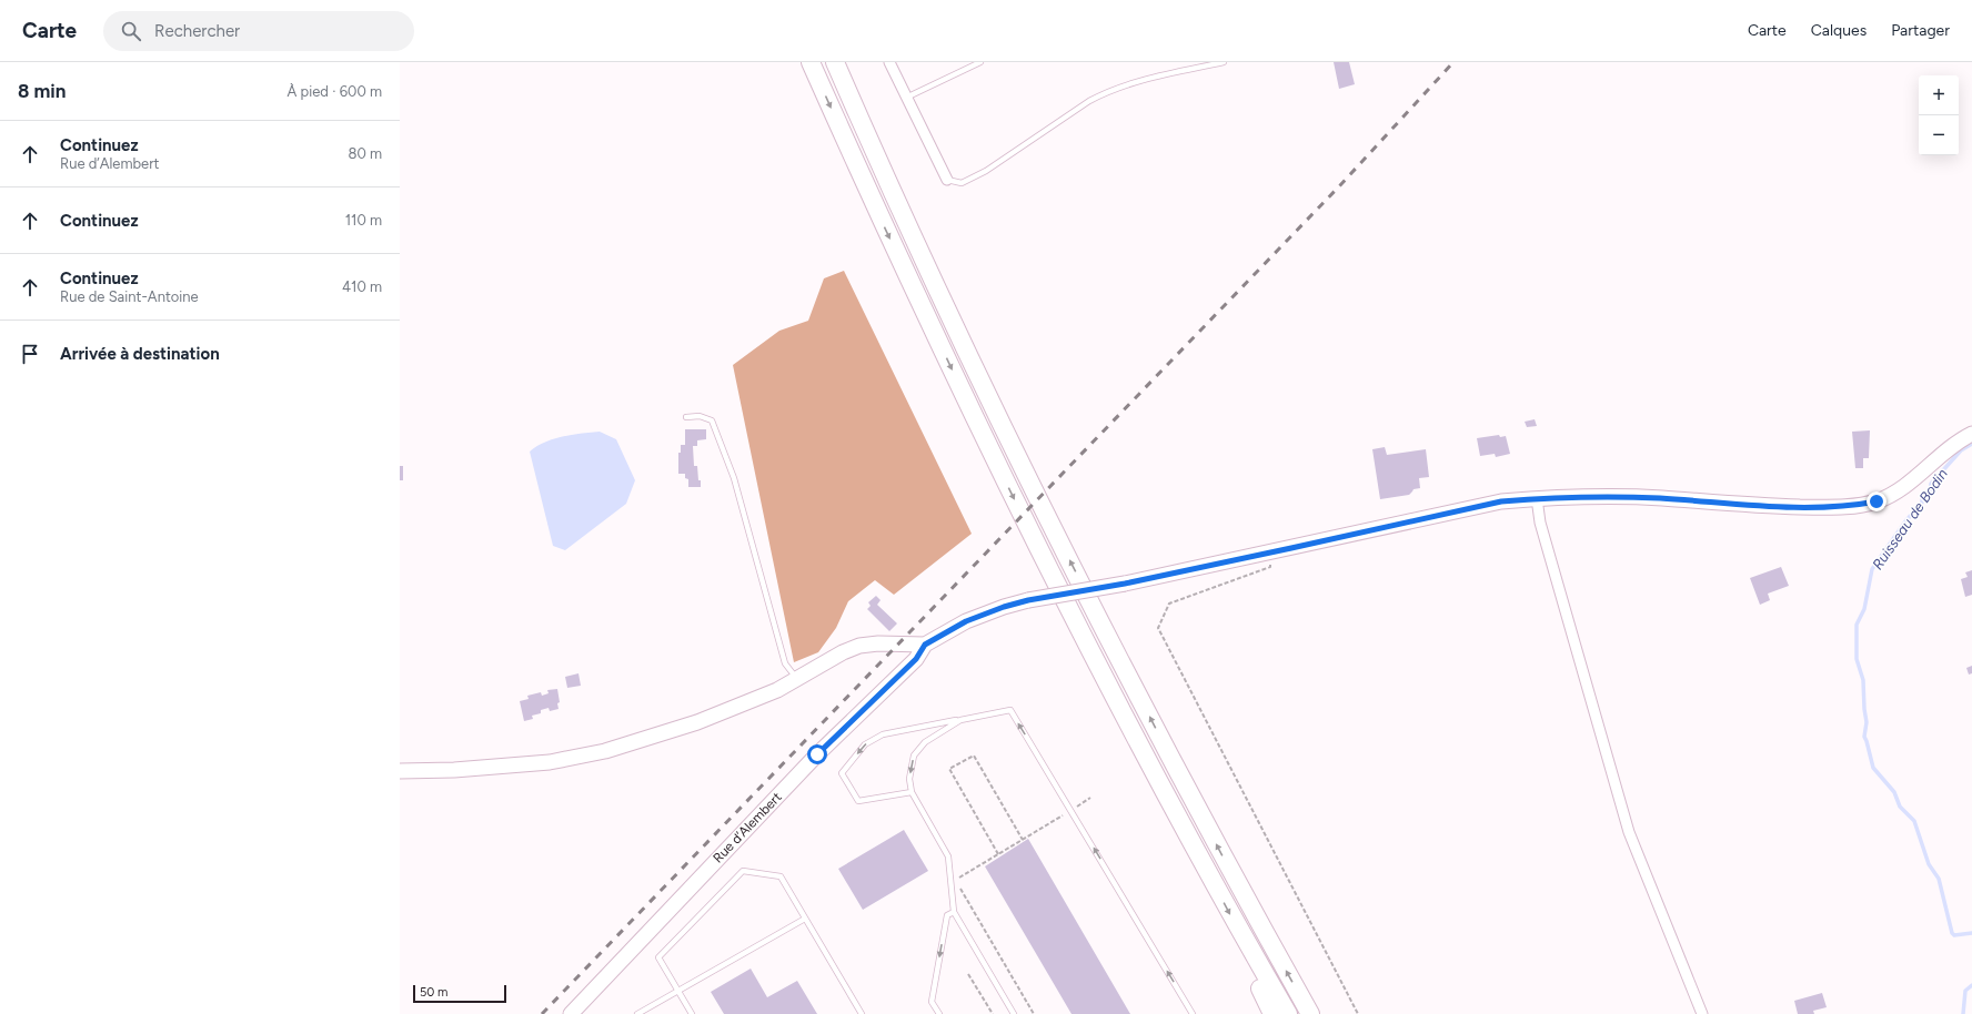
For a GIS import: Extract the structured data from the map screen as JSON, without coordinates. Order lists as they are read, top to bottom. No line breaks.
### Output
{"streets":{"street":["Rue d’Alembert"]},"water":["Ruisseau de Bodin"],"scale_bar":"50 m","page":{"header":"Carte","search":"Rechercher","nav":["Carte","Calques","Partager"],"heading":["8 min","À pied · 600 m"],"map_buttons":["+","−"],"list":[["Continuez","Rue d’Alembert","80 m"],["Continuez","110 m"],["Continuez","Rue de Saint-Antoine","410 m"],"Arrivée à destination"],"scale":"50 m"}}
